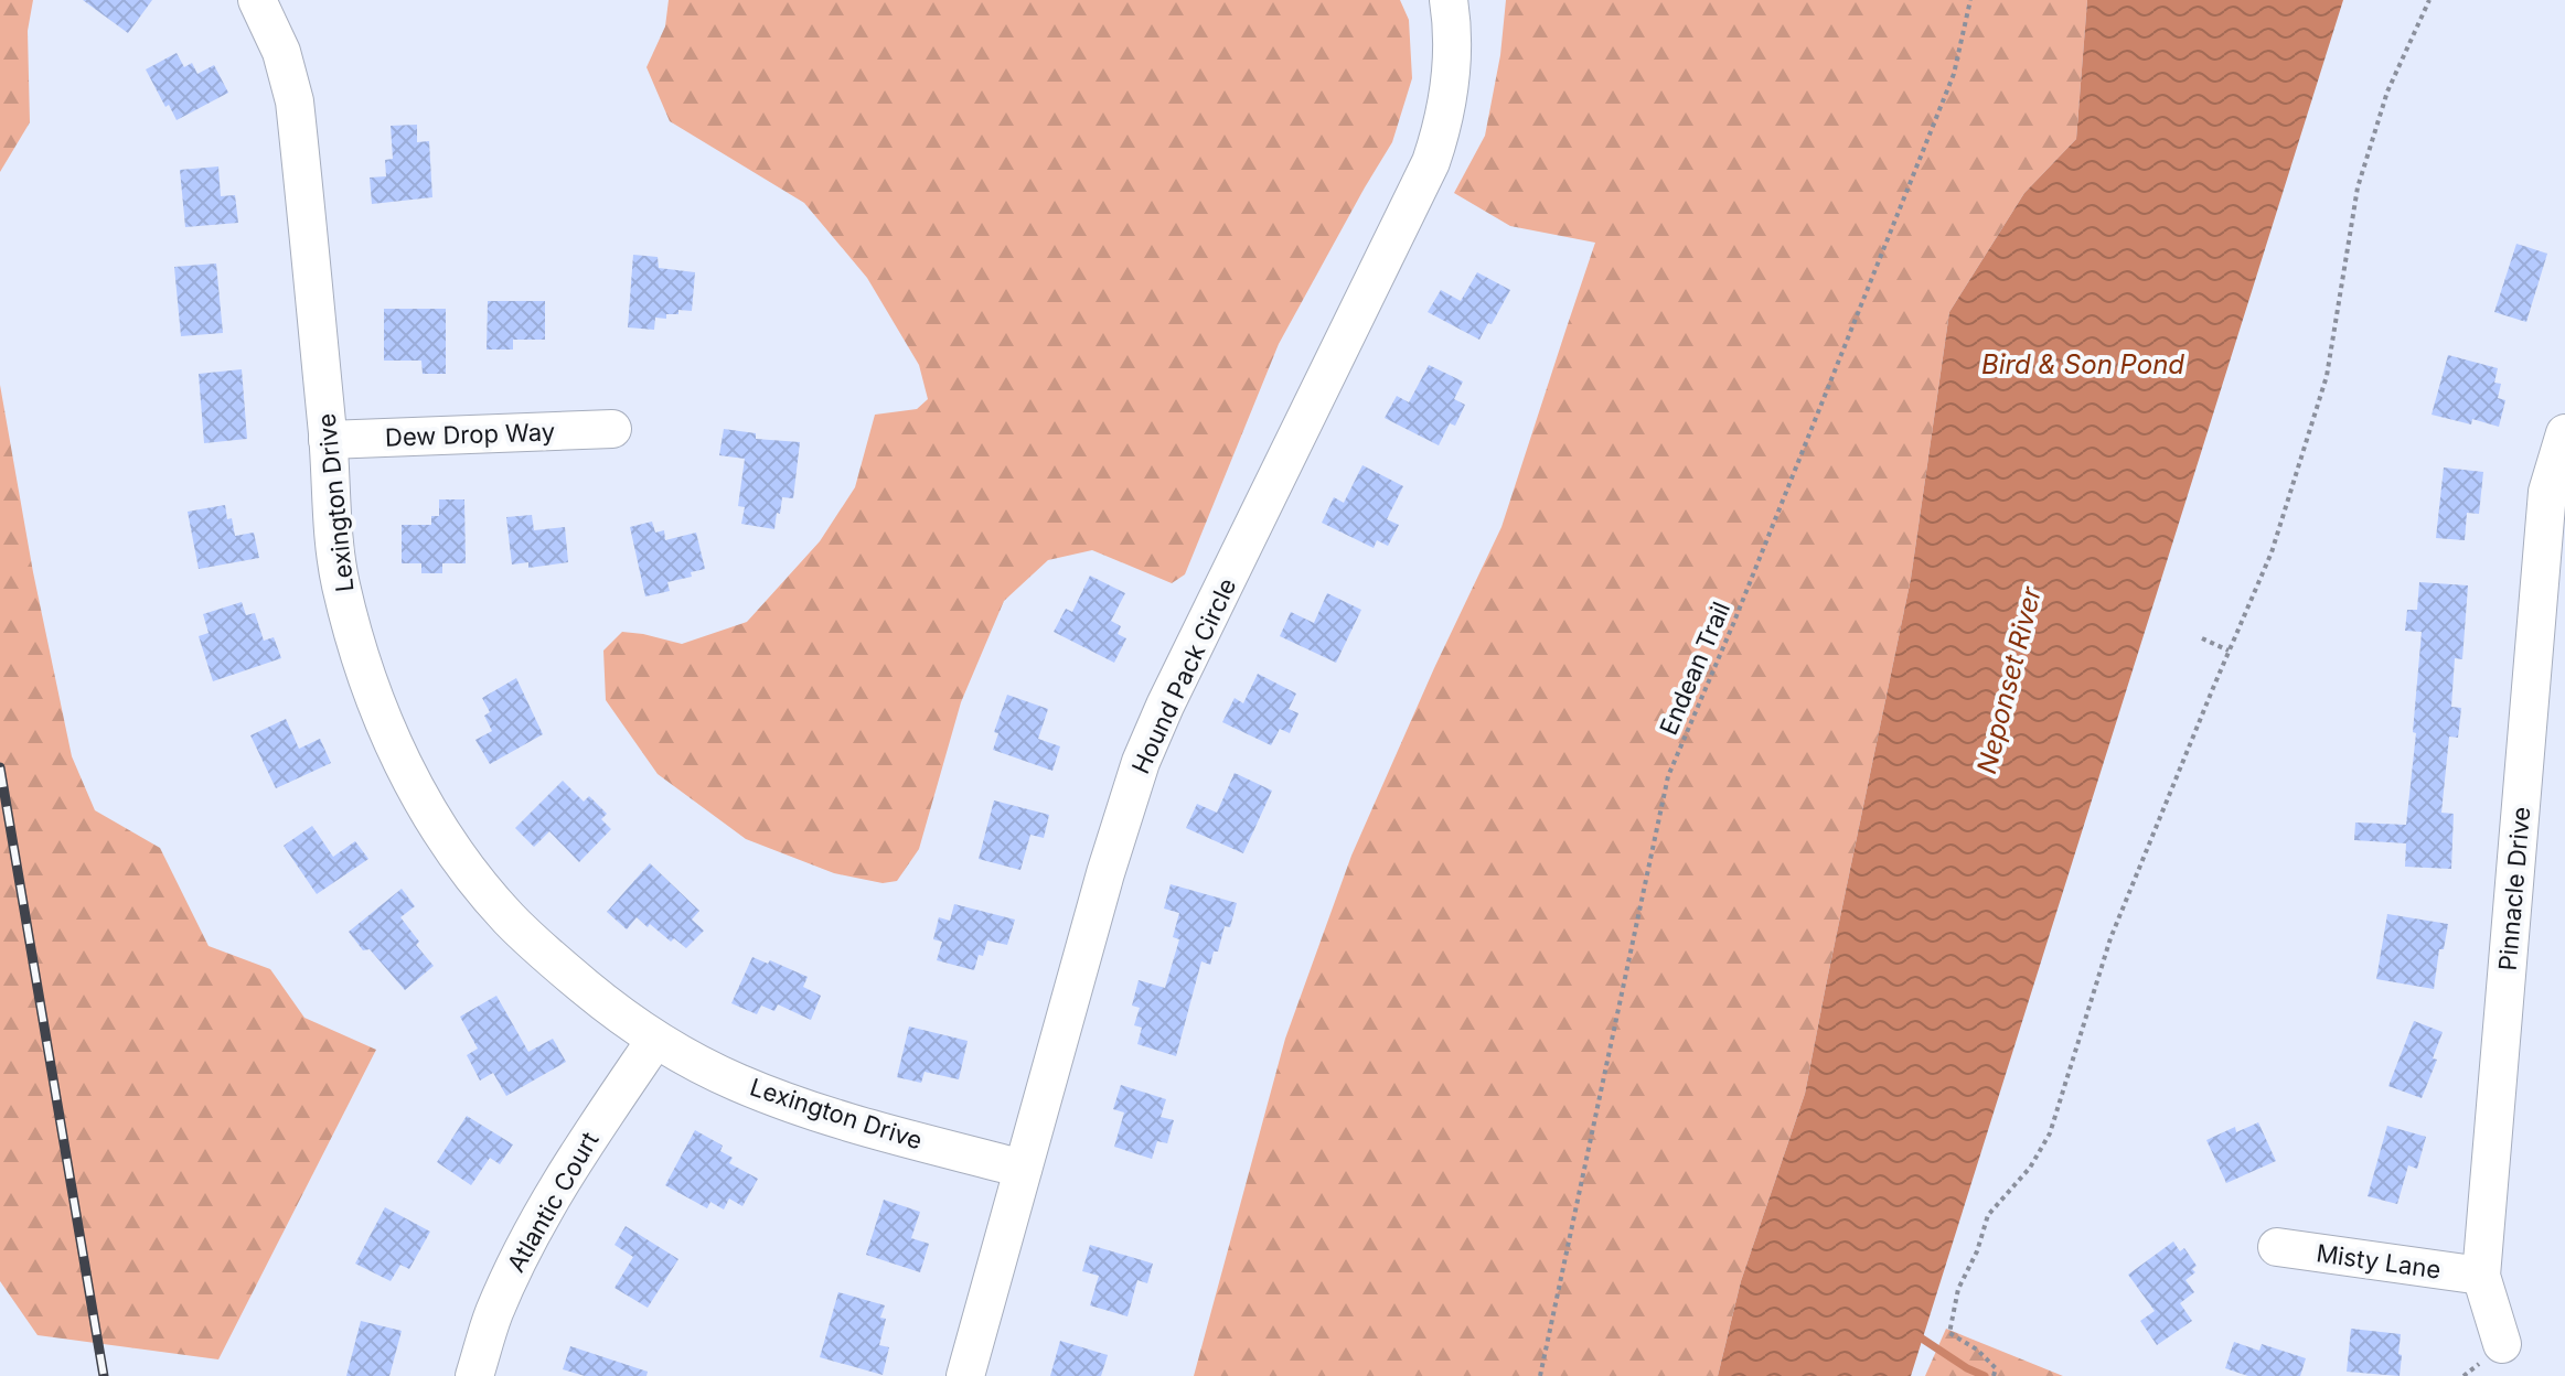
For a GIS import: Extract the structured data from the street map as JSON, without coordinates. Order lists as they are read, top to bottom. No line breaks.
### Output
{"streets":{"street":["Dew Drop Way","Lexington Drive","Hound Pack Circle","Pinnacle Drive","Atlantic Court","Misty Lane"],"path":["Endean Trail"]},"crossings":[["Dew Drop Way","Lexington Drive"],["Lexington Drive","Hound Pack Circle"],["Lexington Drive","Atlantic Court"],["Pinnacle Drive","Misty Lane"]],"water":["Bird & Son Pond","Neponset River"]}
